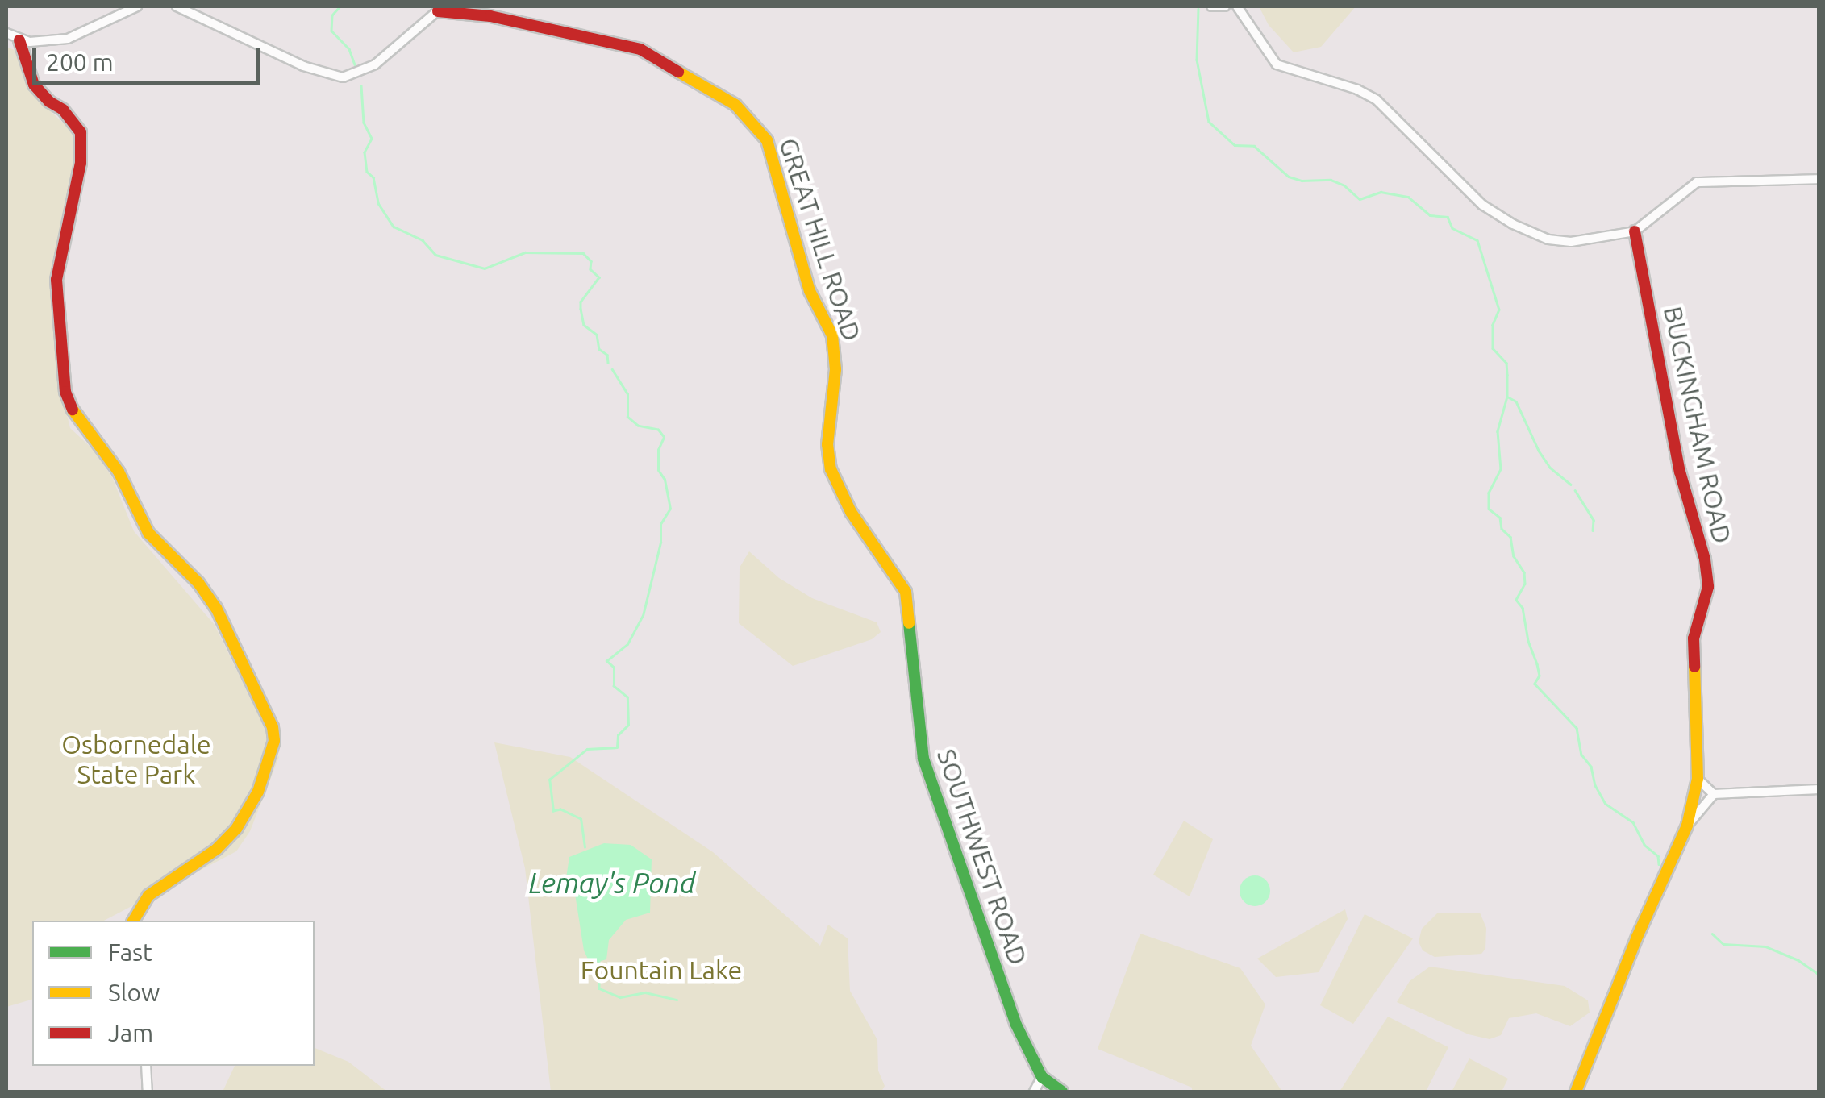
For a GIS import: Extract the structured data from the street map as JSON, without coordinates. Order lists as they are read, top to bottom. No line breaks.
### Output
{"streets":{"street":["GREAT HILL ROAD","BUCKINGHAM ROAD","SOUTHWEST ROAD"]},"crossings":[["GREAT HILL ROAD","SOUTHWEST ROAD"]],"water":["Lemay's Pond"],"parks":["Osbornedale State Park","Fountain Lake"],"legend":["Fast","Slow","Jam"],"scale_bar":"200 m"}
